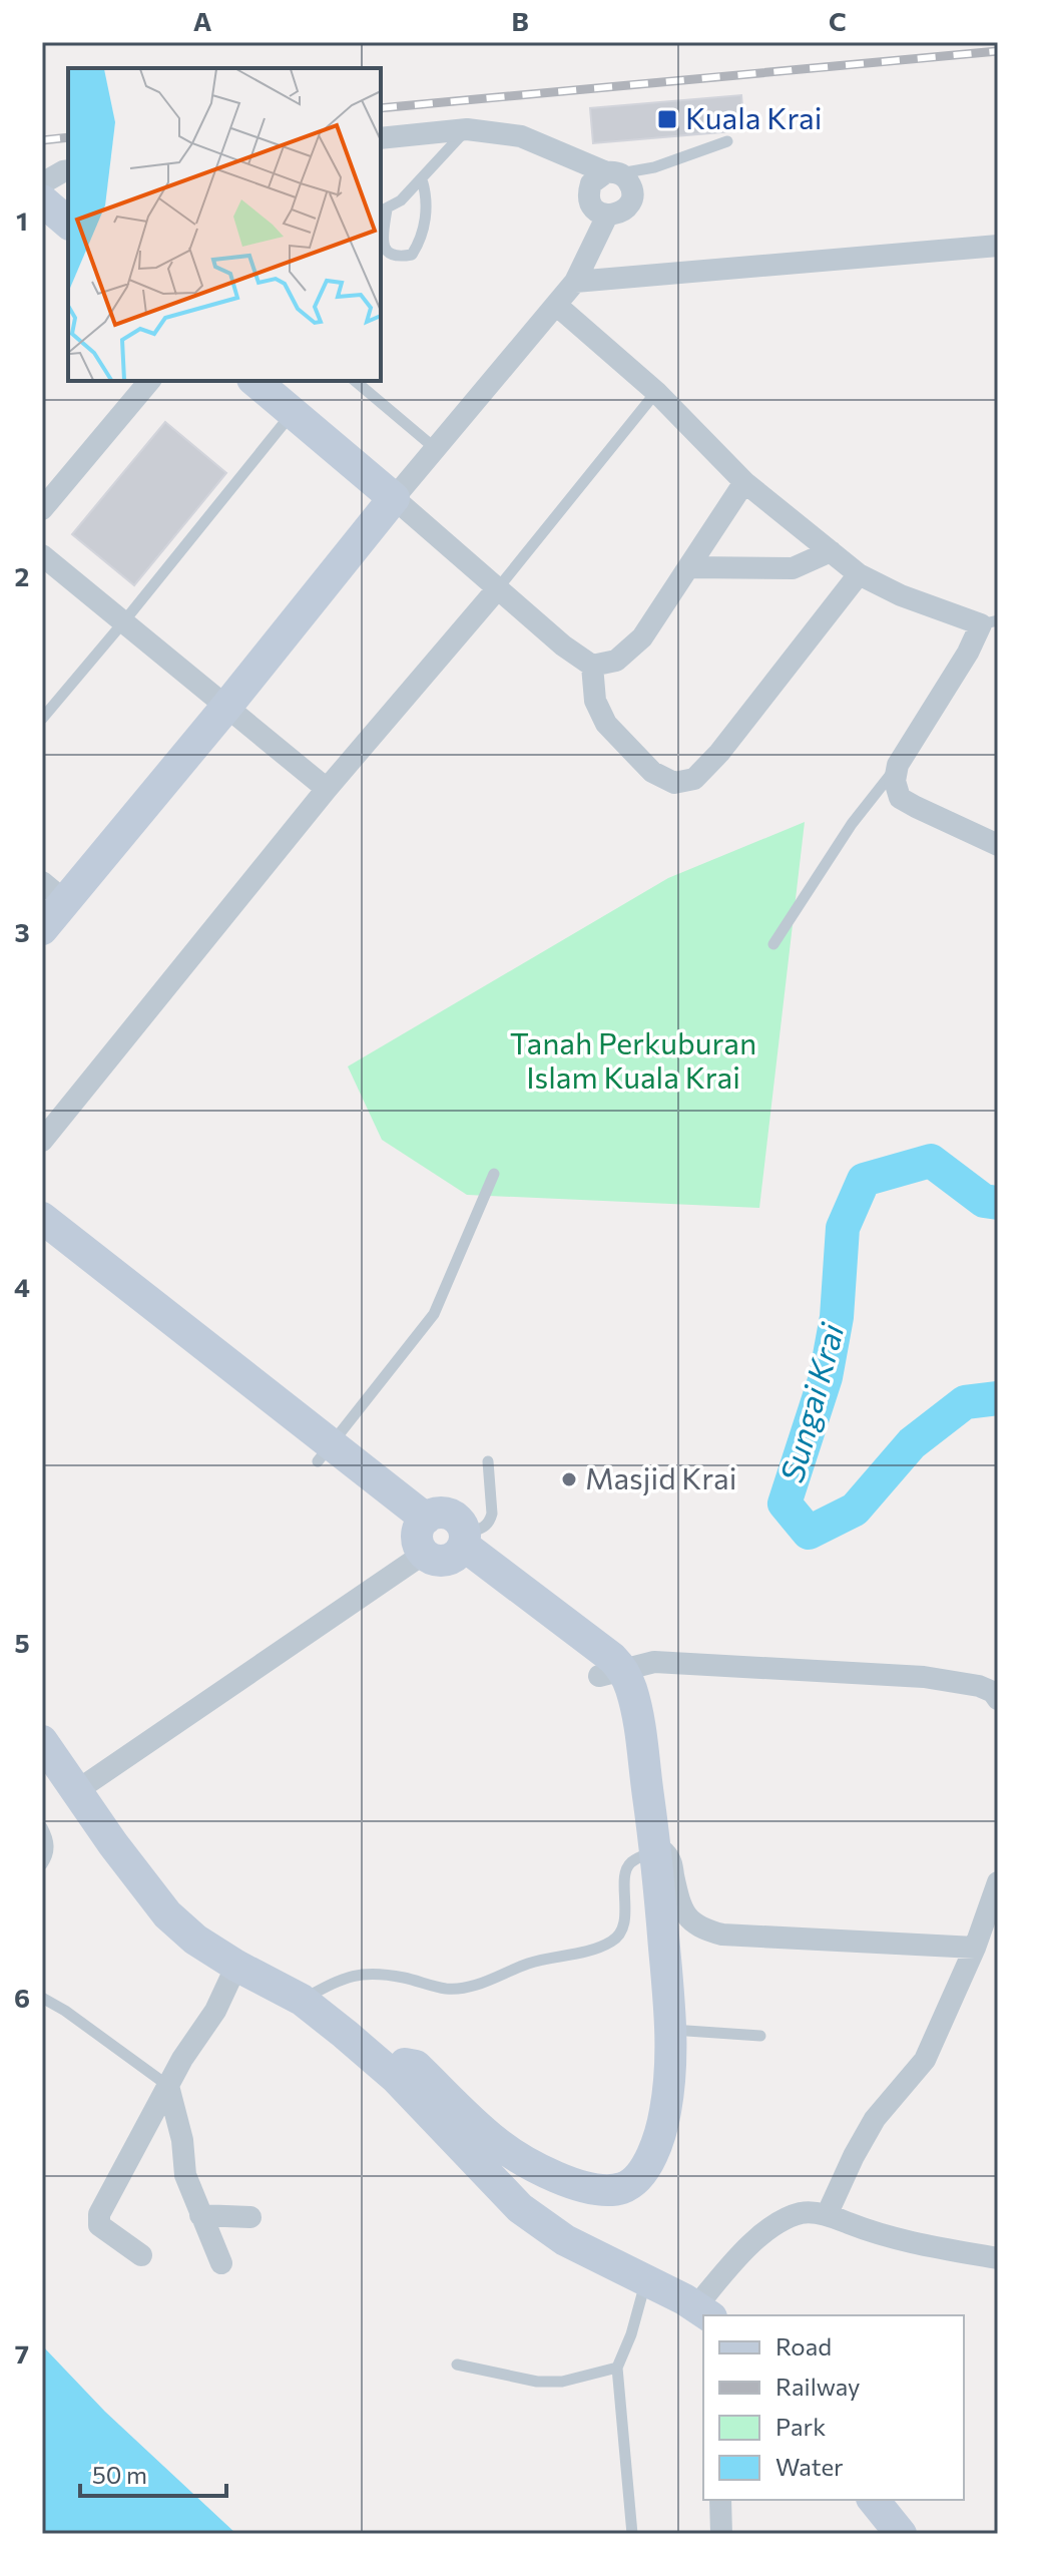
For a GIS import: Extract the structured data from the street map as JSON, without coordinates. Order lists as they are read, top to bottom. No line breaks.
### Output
{"water":["Sungai Krai"],"parks":["Tanah Perkuburan Islam Kuala Krai"],"places":{"transit":["Kuala Krai"],"other":["Masjid Krai"]},"legend":["Road","Railway","Park","Water"],"scale_bar":"50 m","grid":{"columns":["A","B","C"],"rows":["1","2","3","4","5","6","7"]}}
